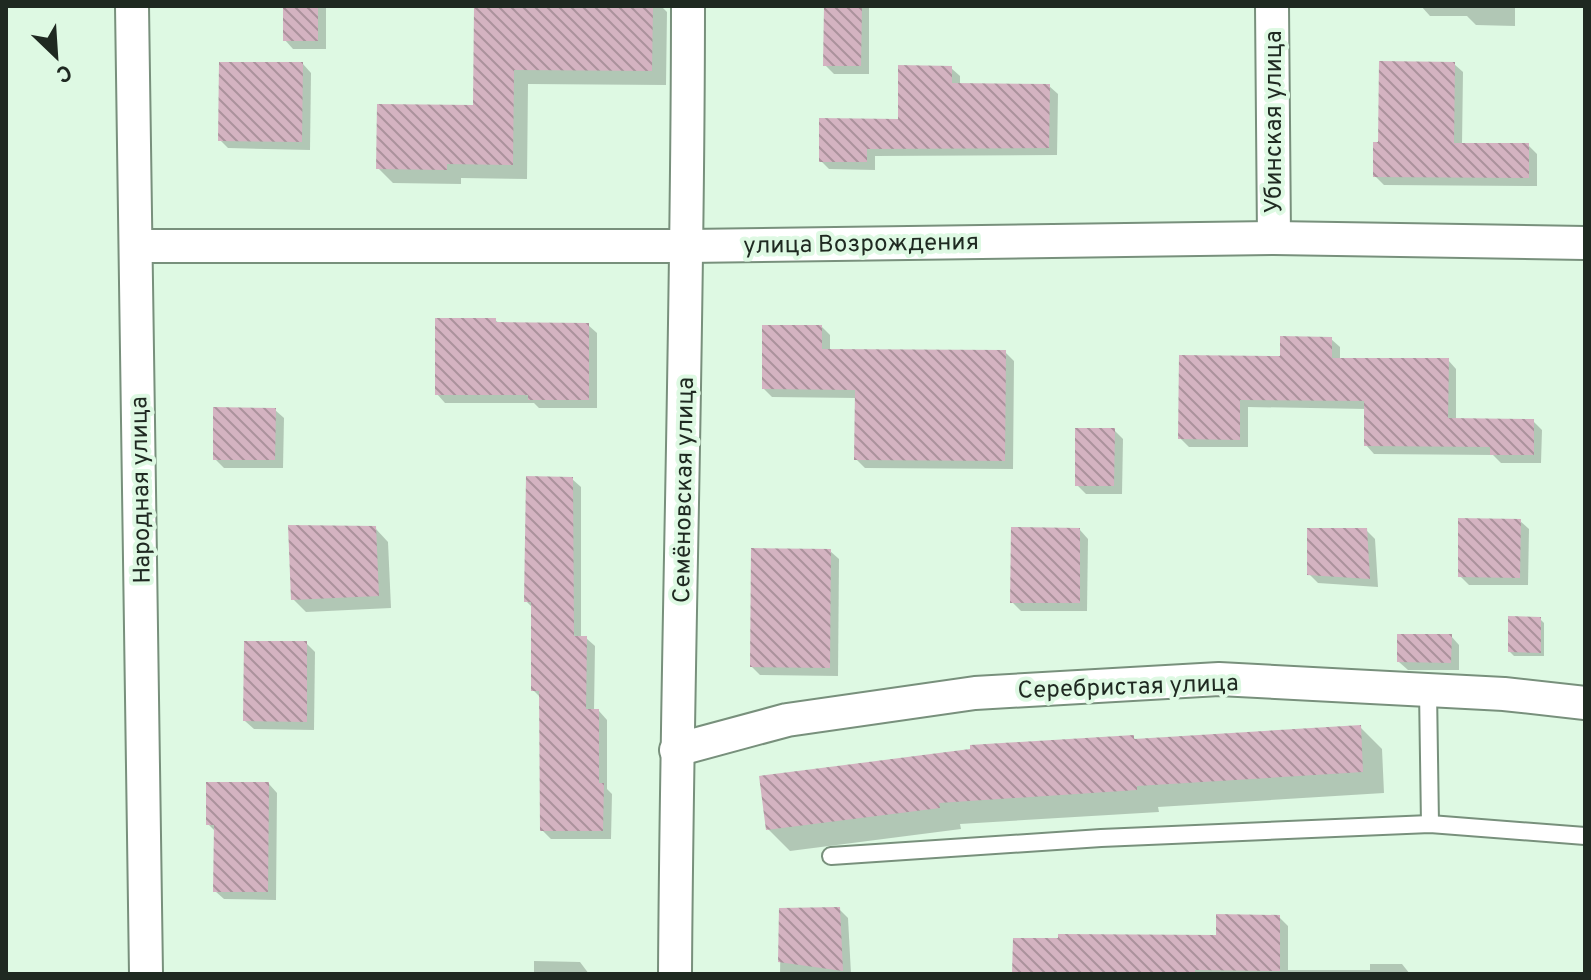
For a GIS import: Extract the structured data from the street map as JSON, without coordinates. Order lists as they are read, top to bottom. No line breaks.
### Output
{"streets":{"street":["Убинская улица","улица Возрождения","Народная улица","Семёновская улица","Серебристая улица"]},"crossings":[["Убинская улица","улица Возрождения"],["улица Возрождения","Народная улица"],["улица Возрождения","Семёновская улица"],["Семёновская улица","Серебристая улица"]],"north":"bottom right"}
